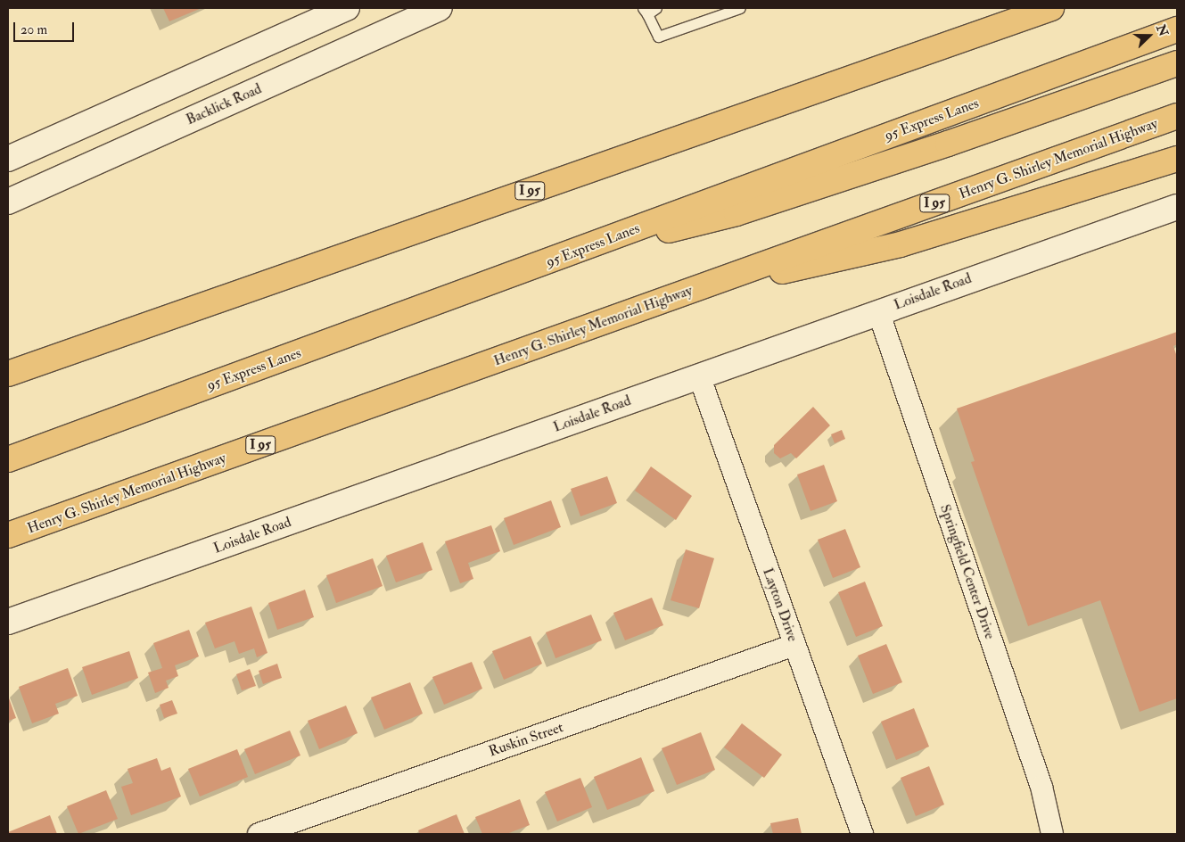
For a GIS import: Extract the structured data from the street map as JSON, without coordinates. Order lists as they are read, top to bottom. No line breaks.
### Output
{"streets":{"highway":["95 Express Lanes","Henry G. Shirley Memorial Highway","I 95"],"main road":["Backlick Road","Loisdale Road"],"street":["Springfield Center Drive","Layton Drive","Ruskin Street"]},"crossings":[["Loisdale Road","Springfield Center Drive"],["Loisdale Road","Layton Drive"],["Layton Drive","Ruskin Street"]],"scale_bar":"20 m","north":"right"}
